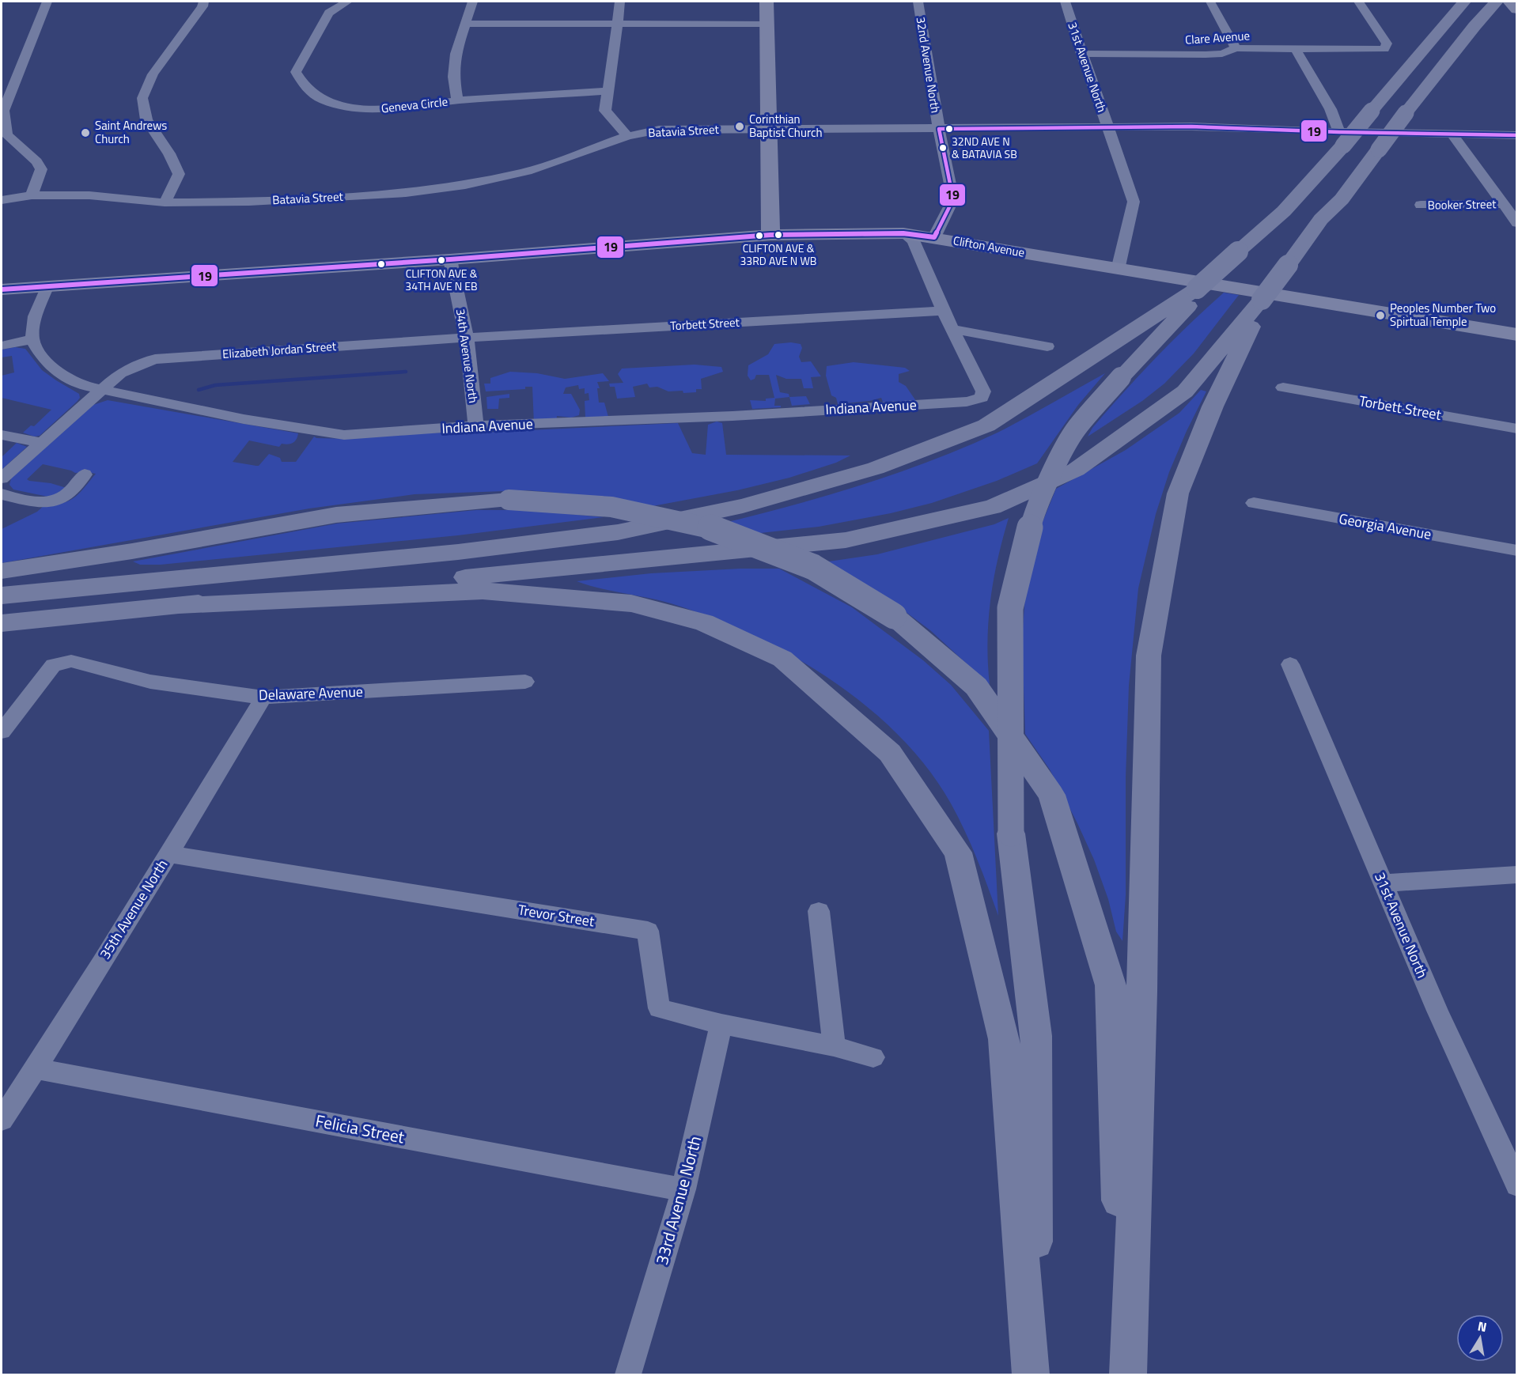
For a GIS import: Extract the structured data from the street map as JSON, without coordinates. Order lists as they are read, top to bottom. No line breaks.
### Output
{"streets":{"street":["Clare Avenue","32nd Avenue North","31st Avenue North","Geneva Circle","Batavia Street","Booker Street","Clifton Avenue","Torbett Street","Elizabeth Jordan Street","34th Avenue North","Indiana Avenue","Georgia Avenue","Delaware Avenue","35th Avenue North","Trevor Street","Felicia Street","33rd Avenue North"]},"crossings":[["Clare Avenue","31st Avenue North"],["32nd Avenue North","Batavia Street"],["32nd Avenue North","Clifton Avenue"],["31st Avenue North","Batavia Street"],["31st Avenue North","Clifton Avenue"],["Clifton Avenue","34th Avenue North"],["Torbett Street","Elizabeth Jordan Street"],["Torbett Street","34th Avenue North"],["Elizabeth Jordan Street","34th Avenue North"],["Elizabeth Jordan Street","Indiana Avenue"],["34th Avenue North","Indiana Avenue"],["Delaware Avenue","35th Avenue North"],["35th Avenue North","Trevor Street"],["35th Avenue North","Felicia Street"],["Trevor Street","33rd Avenue North"],["Felicia Street","33rd Avenue North"]],"places":["Corinthian Baptist Church","Saint Andrews Church","32ND AVE N & BATAVIA SB","CLIFTON AVE & 33RD AVE N WB","CLIFTON AVE & 34TH AVE N EB","Peoples Number Two Spirtual Temple"],"lines":["transit line 19"],"north":"top"}
